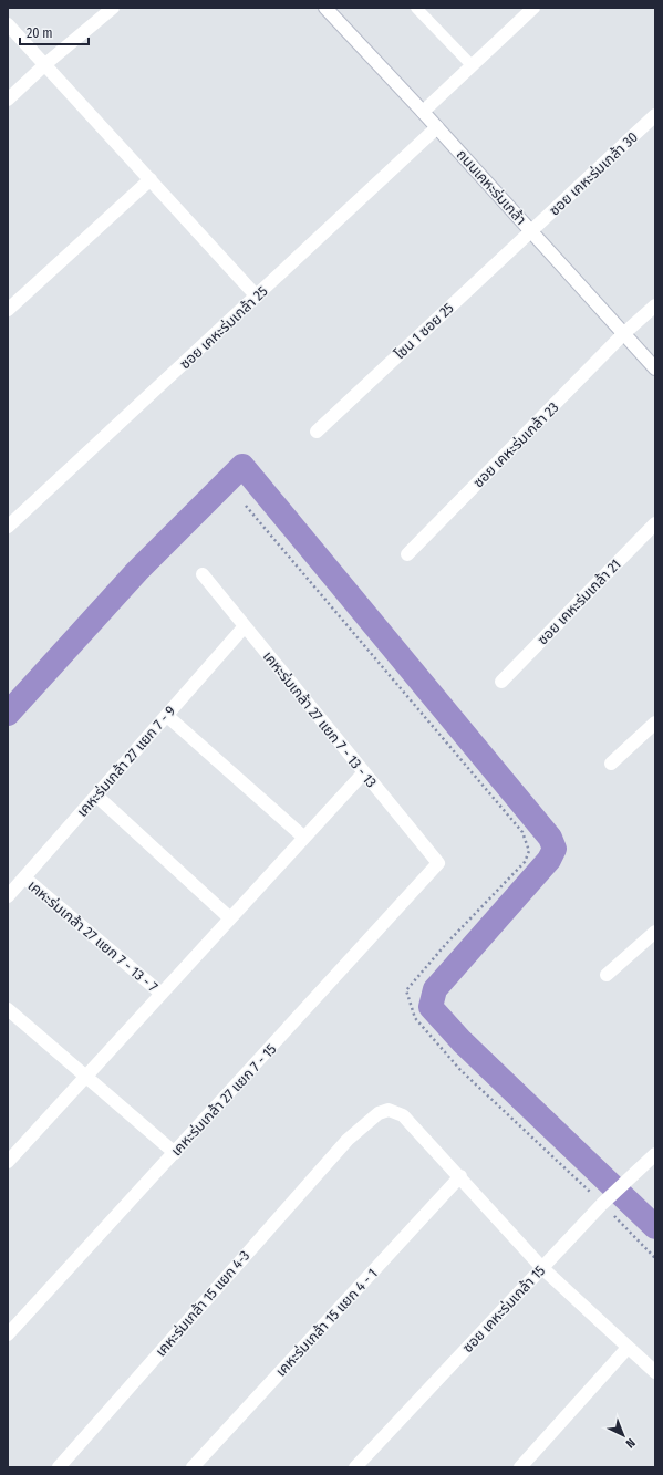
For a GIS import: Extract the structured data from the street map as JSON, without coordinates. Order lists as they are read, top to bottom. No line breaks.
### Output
{"streets":{"street":["ซอย เคหะร่มเกล้า 30","ถนนเคหะร่มเกล้า","ซอย เคหะร่มเกล้า 25","โซน 1 ซอย 25","ซอย เคหะร่มเกล้า 23","ซอย เคหะร่มเกล้า 21","เคหะร่มเกล้า 27 แยก 7 - 13 - 13","เคหะร่มเกล้า 27 แยก 7 - 9","เคหะร่มเกล้า 27 แยก 7 - 13 - 7","เคหะร่มเกล้า 27 แยก 7 - 15","เคหะร่มเกล้า 15 แยก 4-3","ซอย เคหะร่มเกล้า 15","เคหะร่มเกล้า 15 แยก 4 - 1"]},"crossings":[["ซอย เคหะร่มเกล้า 30","ถนนเคหะร่มเกล้า"],["ซอย เคหะร่มเกล้า 30","โซน 1 ซอย 25"],["ถนนเคหะร่มเกล้า","ซอย เคหะร่มเกล้า 25"],["ถนนเคหะร่มเกล้า","โซน 1 ซอย 25"],["ถนนเคหะร่มเกล้า","ซอย เคหะร่มเกล้า 23"],["เคหะร่มเกล้า 27 แยก 7 - 13 - 13","เคหะร่มเกล้า 27 แยก 7 - 9"],["เคหะร่มเกล้า 27 แยก 7 - 13 - 13","เคหะร่มเกล้า 27 แยก 7 - 15"],["เคหะร่มเกล้า 27 แยก 7 - 9","เคหะร่มเกล้า 27 แยก 7 - 13 - 7"],["เคหะร่มเกล้า 15 แยก 4-3","เคหะร่มเกล้า 15 แยก 4 - 1"]],"scale_bar":"20 m","north":"bottom right"}
